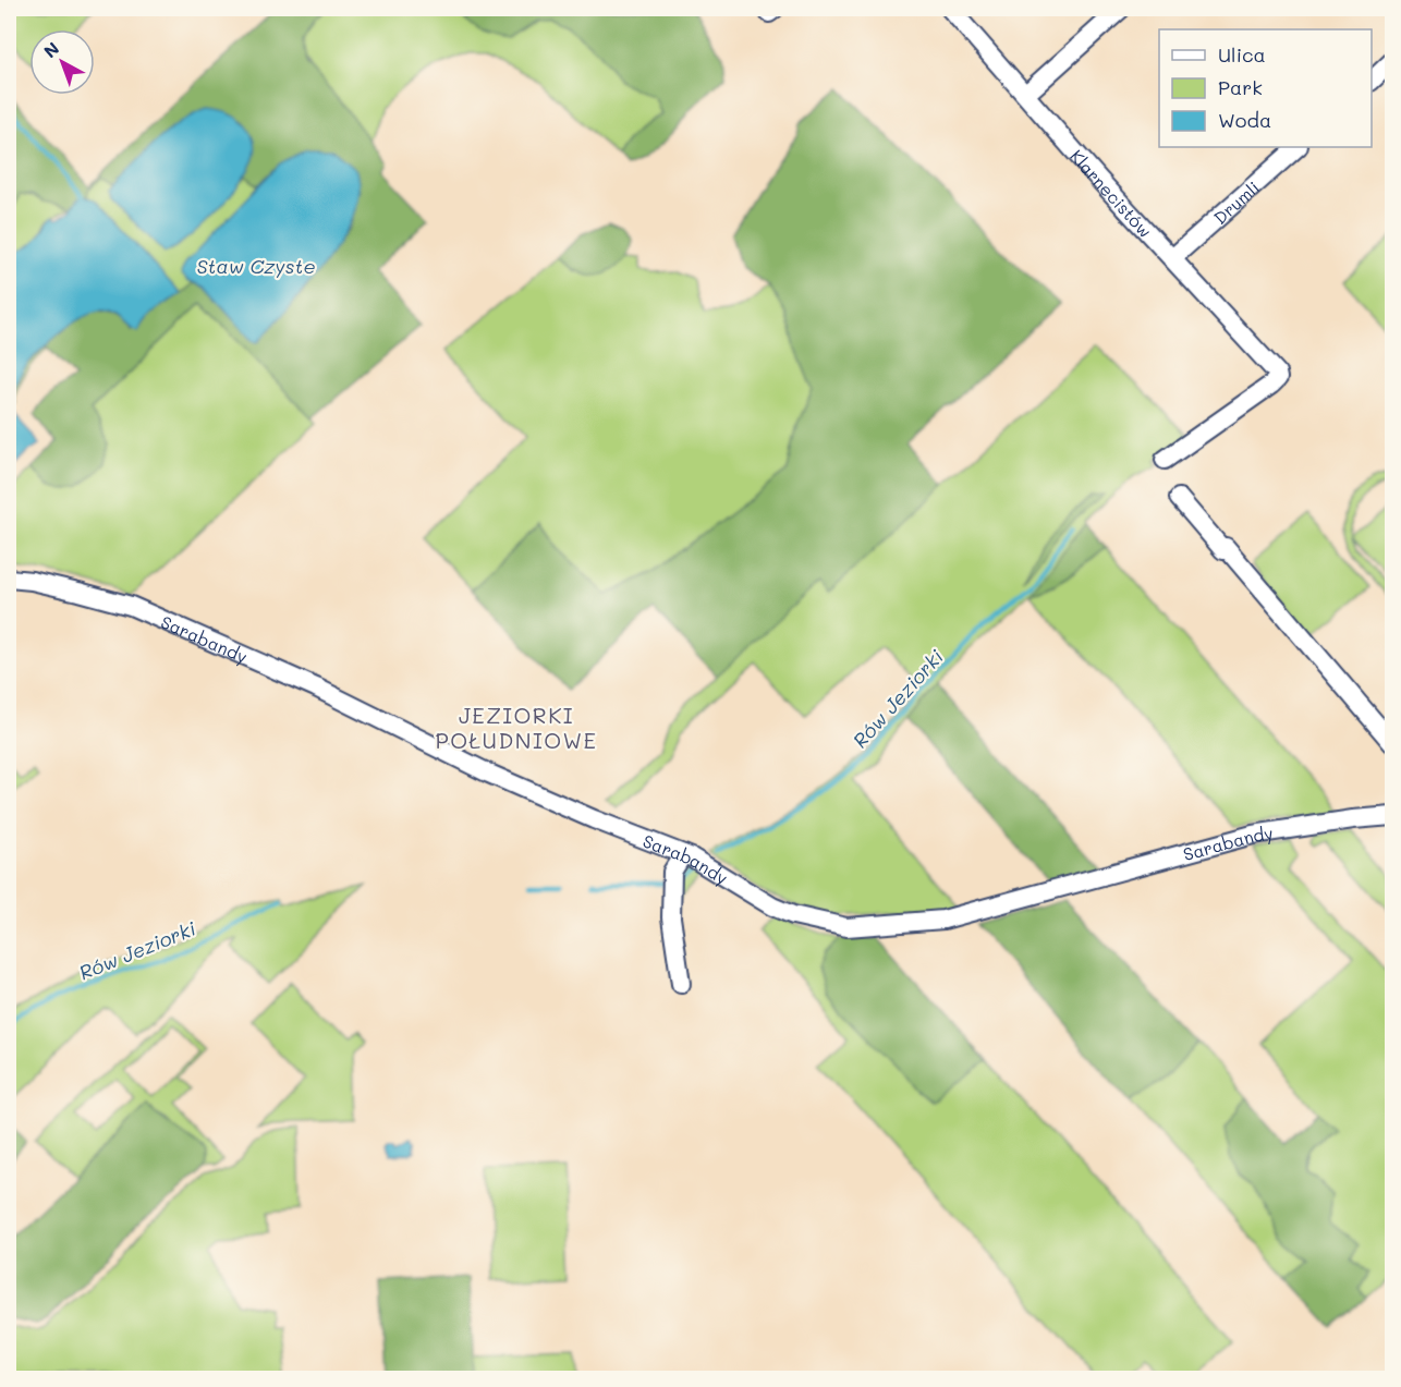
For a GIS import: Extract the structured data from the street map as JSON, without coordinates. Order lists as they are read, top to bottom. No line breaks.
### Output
{"streets":{"street":["Klarnecistów","Drumli","Sarabandy"]},"crossings":[["Klarnecistów","Drumli"]],"districts":["JEZIORKI POŁUDNIOWE"],"water":["Staw Czyste","Rów Jeziorki"],"legend":["Ulica","Park","Woda"],"north":"top left"}
